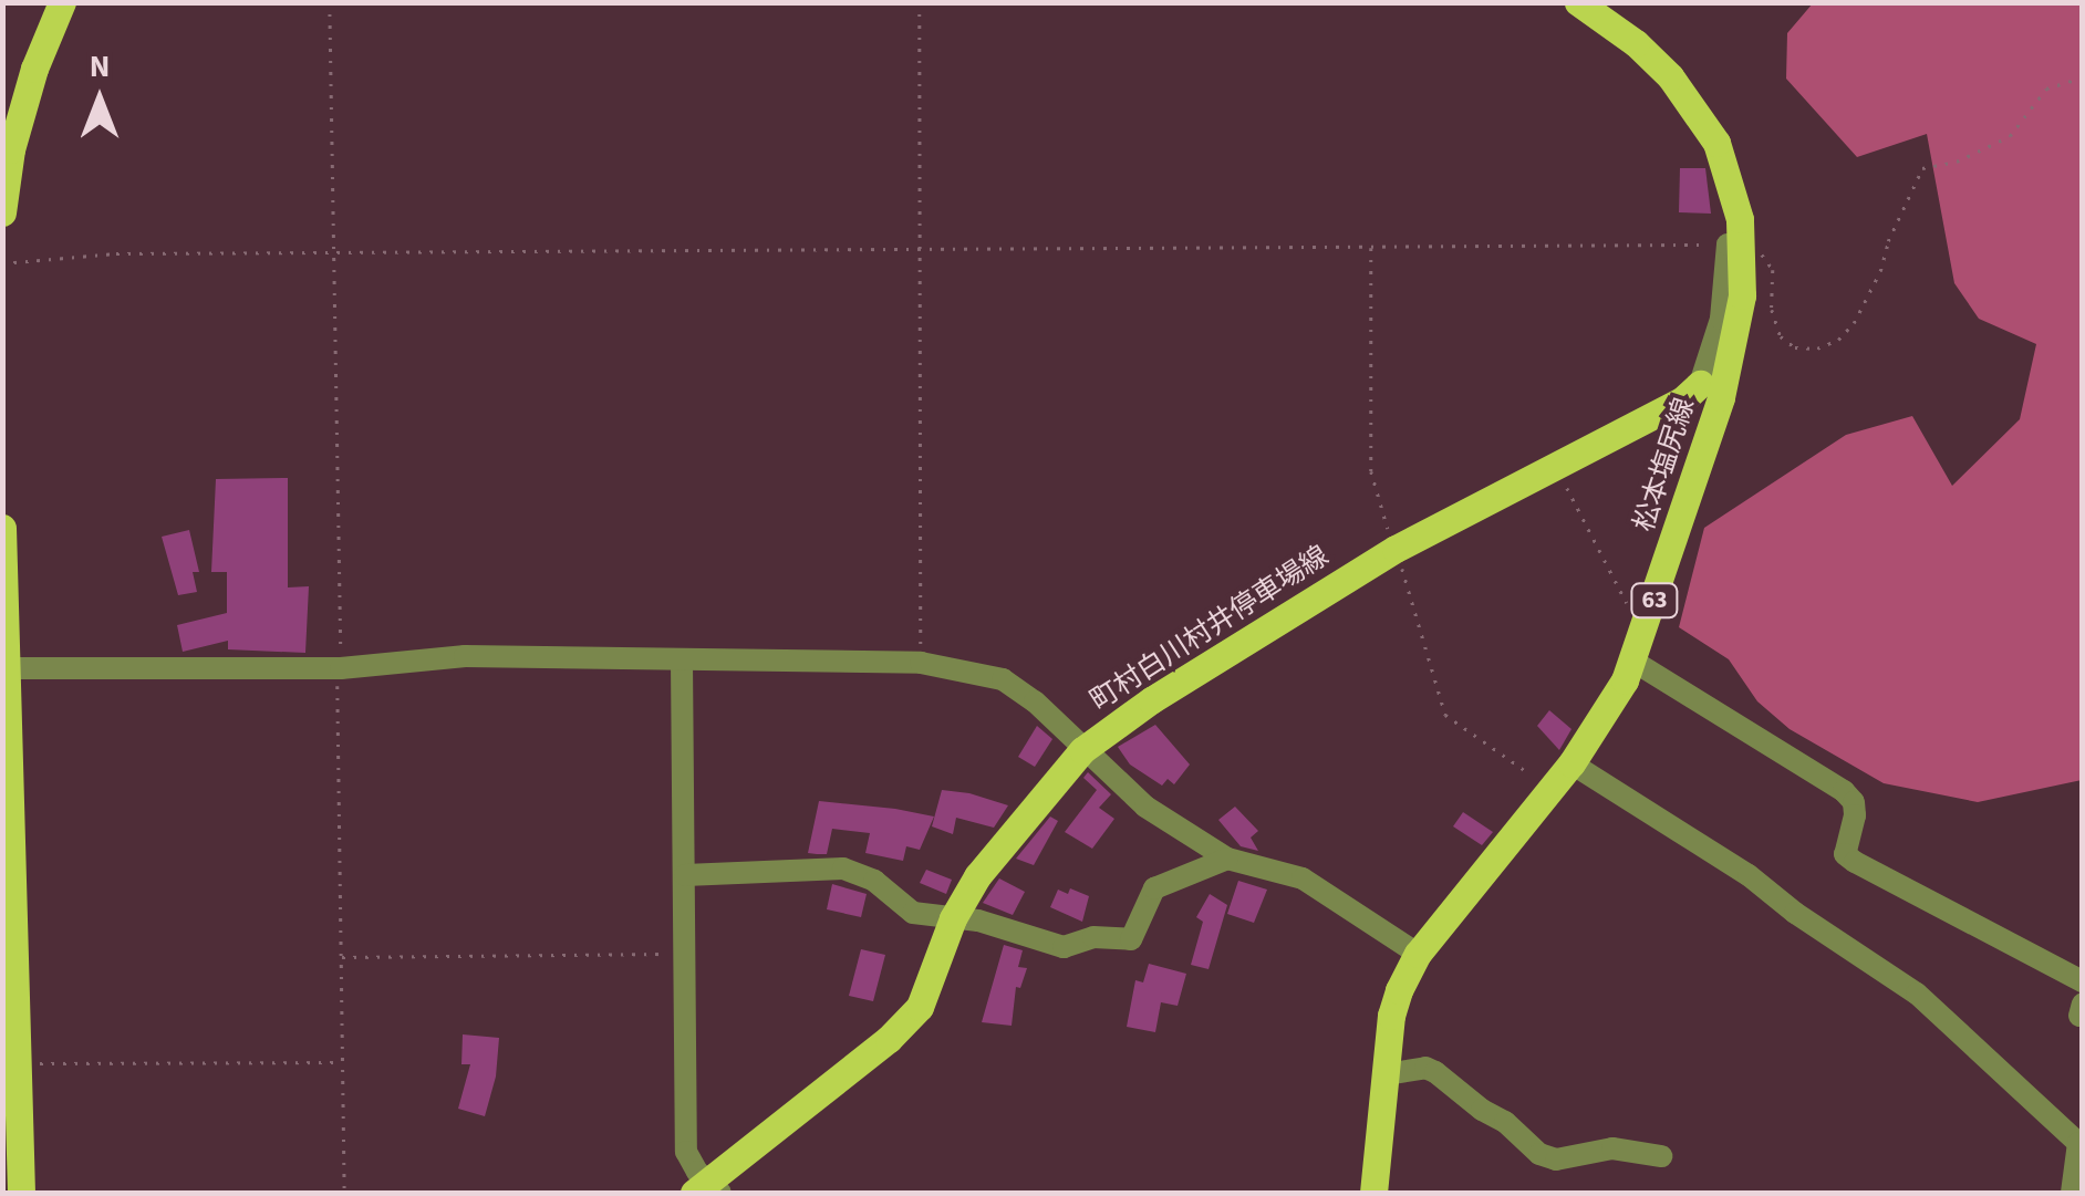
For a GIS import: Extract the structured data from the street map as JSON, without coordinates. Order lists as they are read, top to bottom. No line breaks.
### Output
{"streets":{"main road":["松本塩尻線","63","町村白川村井停車場線"]},"crossings":[["松本塩尻線","町村白川村井停車場線"]],"north":"top"}
